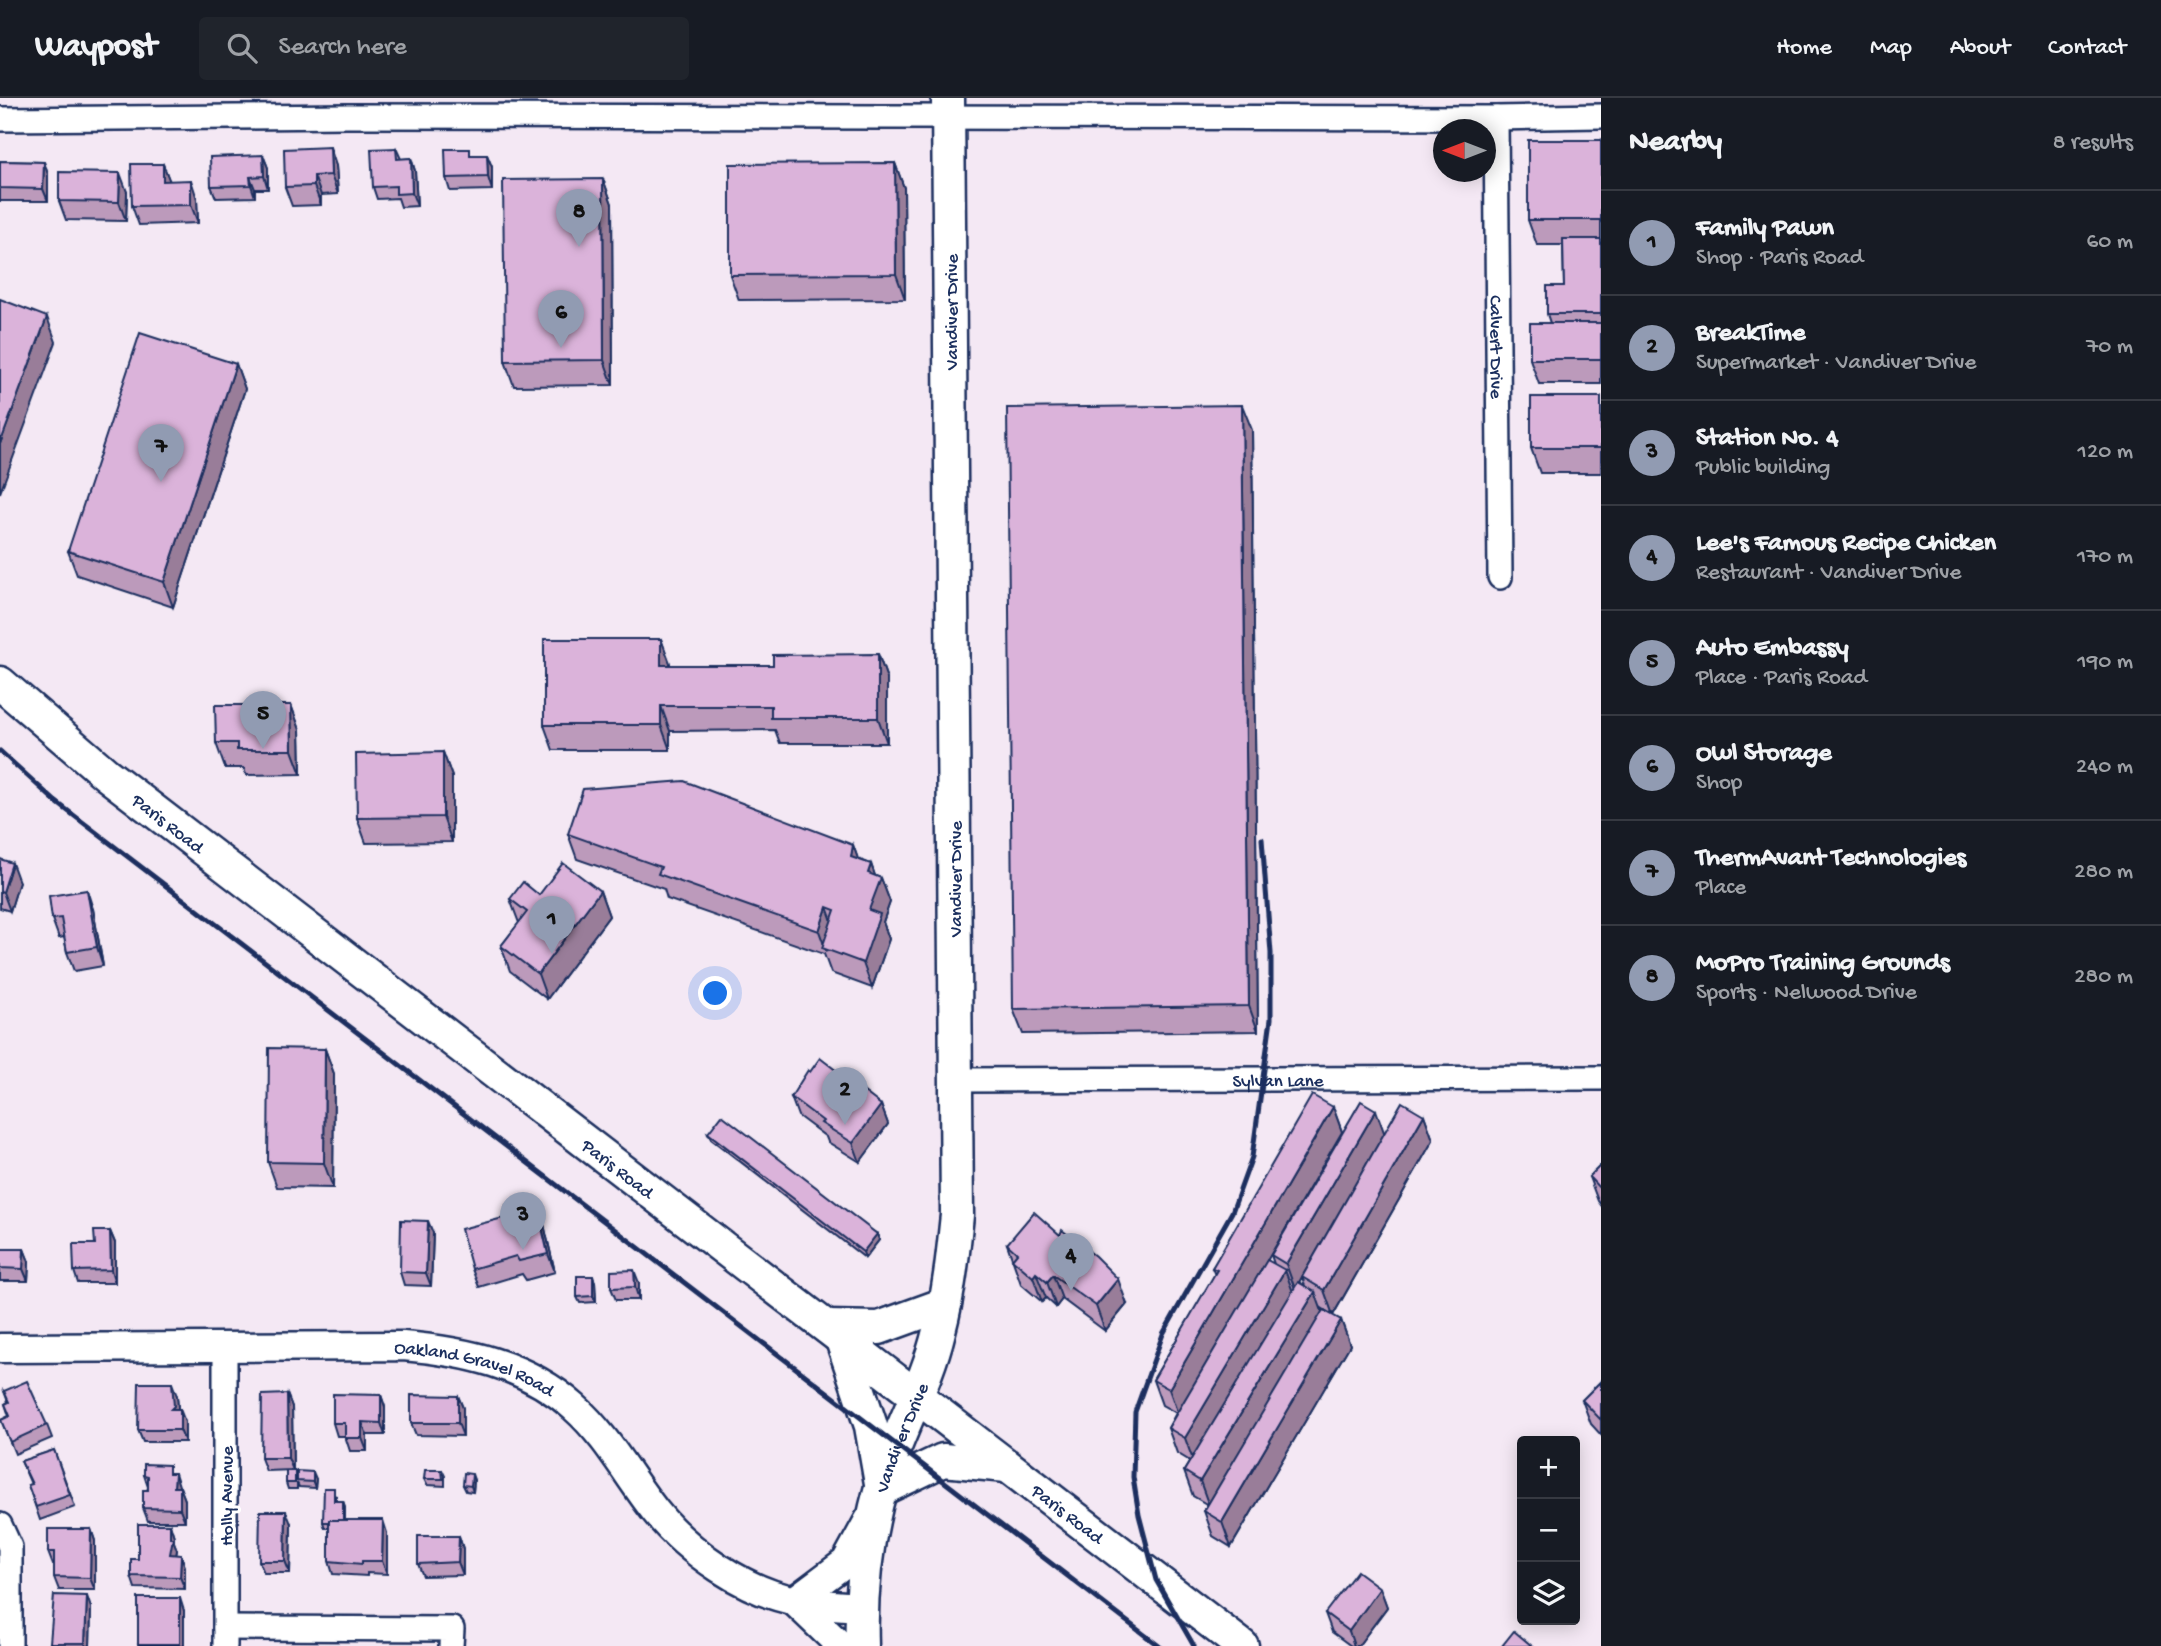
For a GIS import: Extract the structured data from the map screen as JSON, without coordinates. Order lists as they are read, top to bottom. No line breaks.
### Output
{"streets":{"main road":["Vandiver Drive","Paris Road"],"street":["Calvert Drive","Sylvan Lane","Oakland Gravel Road","Holly Avenue"]},"crossings":[["Vandiver Drive","Paris Road"],["Vandiver Drive","Sylvan Lane"],["Vandiver Drive","Oakland Gravel Road"],["Oakland Gravel Road","Holly Avenue"]],"north":"left","page":{"header":"Waypost","search":"Search here","nav":["Home","Map","About","Contact"],"heading":["Nearby","8 results"],"pins":["8","6","7","5","1","2","3","4"],"list":[{"mark":"1","name":"Family Pawn","note":"Shop · Paris Road","value":"60 m"},{"mark":"2","name":"BreakTime","note":"Supermarket · Vandiver Drive","value":"70 m"},{"mark":"3","name":"Station No. 4","note":"Public building","value":"120 m"},{"mark":"4","name":"Lee's Famous Recipe Chicken","note":"Restaurant · Vandiver Drive","value":"170 m"},{"mark":"5","name":"Auto Embassy","note":"Place · Paris Road","value":"190 m"},{"mark":"6","name":"Owl Storage","note":"Shop","value":"240 m"},{"mark":"7","name":"ThermAvant Technologies","note":"Place","value":"280 m"},{"mark":"8","name":"MoPro Training Grounds","note":"Sports · Nelwood Drive","value":"280 m"}],"map_buttons":["+","−"]}}
